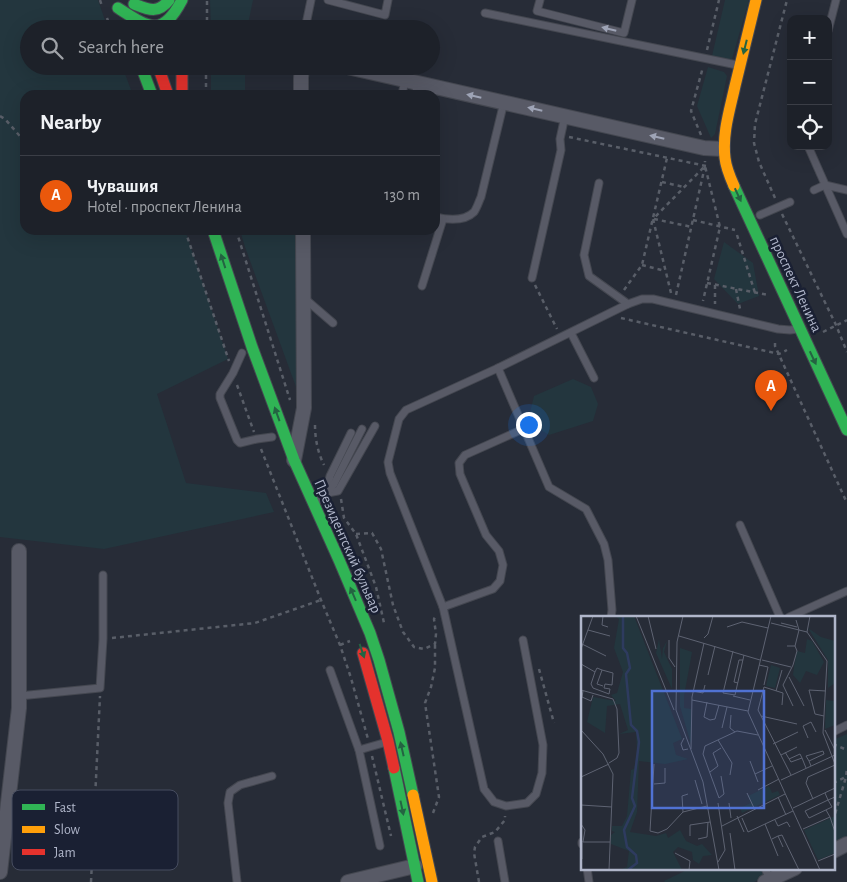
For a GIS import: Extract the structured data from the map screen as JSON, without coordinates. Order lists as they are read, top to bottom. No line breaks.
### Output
{"streets":{"main road":["проспект Ленина","Президентский бульвар"]},"one_way":["проспект Ленина"],"legend":["Fast","Slow","Jam"],"page":{"map_buttons":["+","−"],"search":"Search here","heading":"Nearby","list":[{"mark":"A","name":"Чувашия","note":"Hotel · проспект Ленина","value":"130 m"}],"pins":"A"}}
